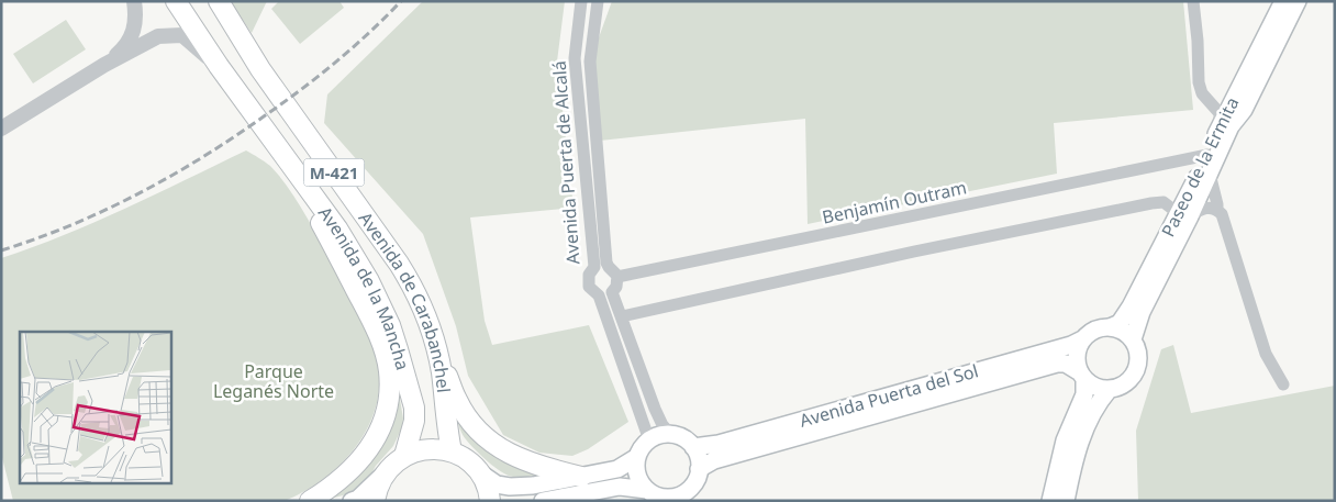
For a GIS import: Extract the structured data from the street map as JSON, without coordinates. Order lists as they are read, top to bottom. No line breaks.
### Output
{"streets":{"main road":["Paseo de la Ermita","M-421","Avenida de la Mancha","Avenida de Carabanchel","Avenida Puerta del Sol"],"street":["Avenida Puerta de Alcalá","Benjamín Outram"]},"crossings":[["Avenida Puerta de Alcalá","Benjamín Outram"],["Avenida Puerta de Alcalá","Avenida Puerta del Sol"],["Paseo de la Ermita","Benjamín Outram"],["Paseo de la Ermita","Avenida Puerta del Sol"]],"parks":["Parque Leganés Norte"]}
